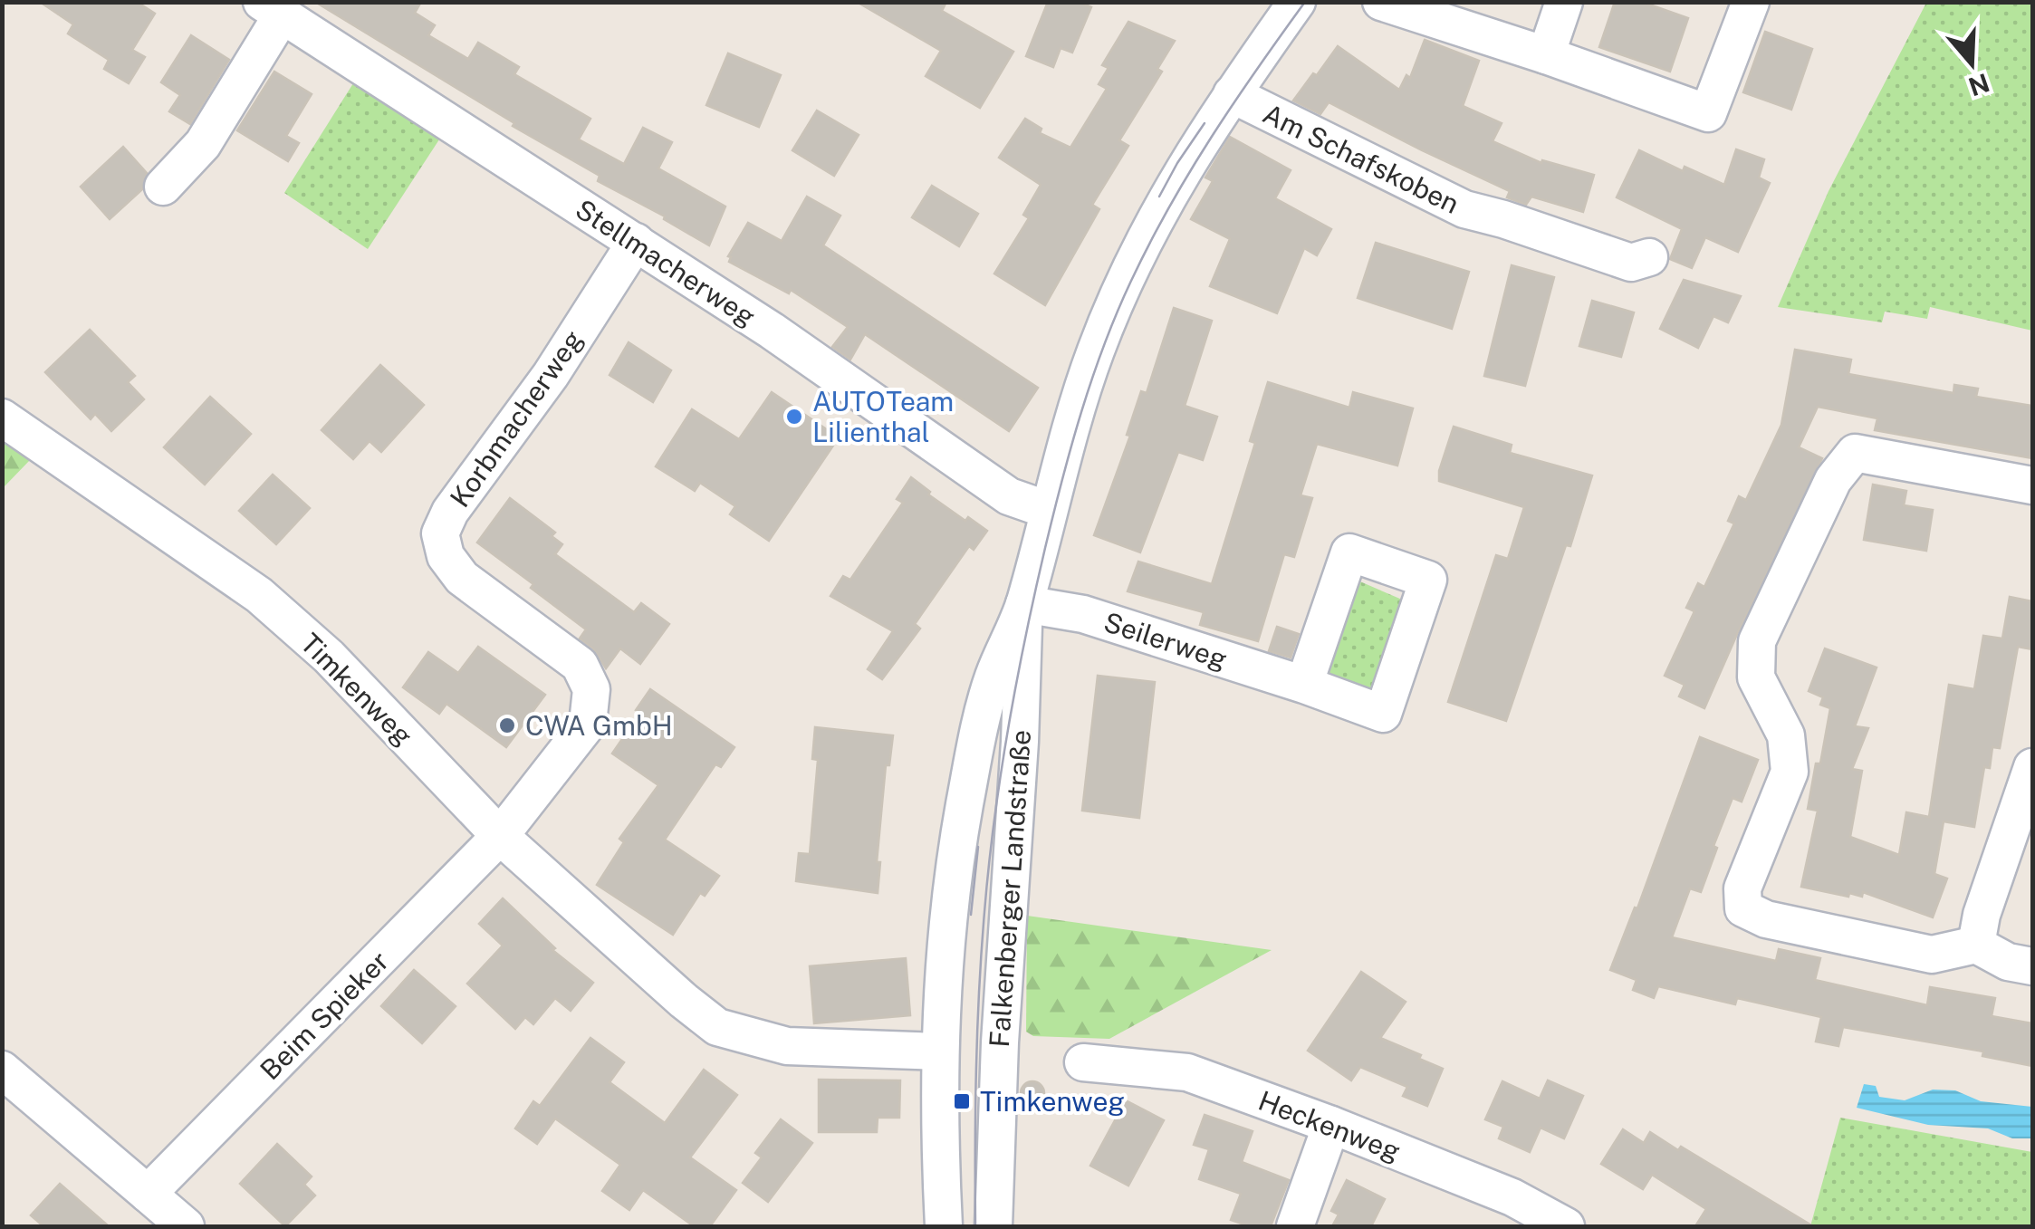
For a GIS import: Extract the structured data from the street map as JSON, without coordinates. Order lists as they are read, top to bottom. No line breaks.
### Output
{"streets":{"street":["Am Schafskoben","Stellmacherweg","Korbmacherweg","Seilerweg","Timkenweg","Falkenberger Landstraße","Beim Spieker","Heckenweg"]},"crossings":[["Am Schafskoben","Falkenberger Landstraße"],["Stellmacherweg","Korbmacherweg"],["Stellmacherweg","Falkenberger Landstraße"],["Korbmacherweg","Timkenweg"],["Korbmacherweg","Beim Spieker"],["Seilerweg","Falkenberger Landstraße"],["Timkenweg","Falkenberger Landstraße"],["Timkenweg","Beim Spieker"]],"places":{"other":["AUTOTeam Lilienthal","CWA GmbH"],"transit":["Timkenweg"]},"north":"bottom"}
